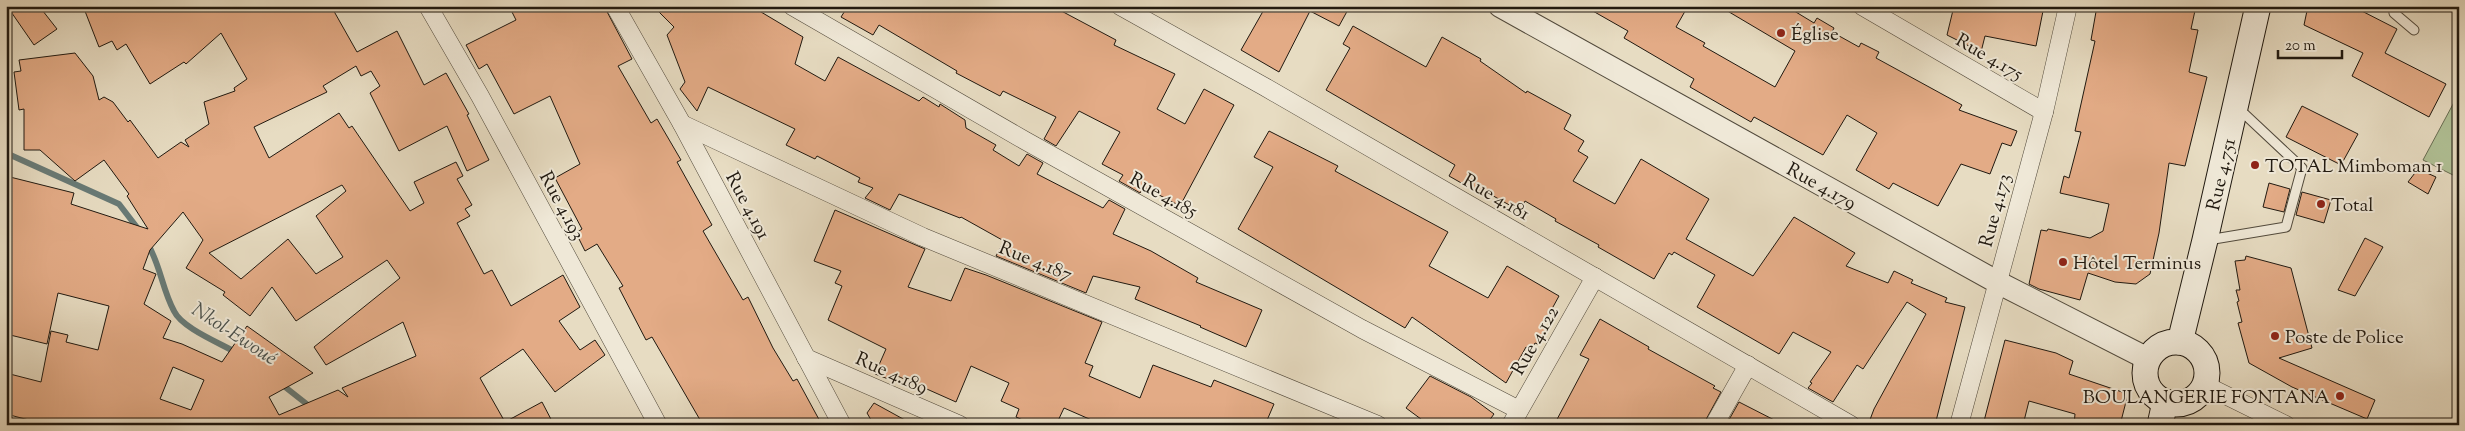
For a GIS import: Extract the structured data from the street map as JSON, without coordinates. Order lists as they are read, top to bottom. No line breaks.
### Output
{"streets":{"main road":["Rue 4.751"],"street":["Rue 4.175","Rue 4.179","Rue 4.185","Rue 4.181","Rue 4.193","Rue 4.191","Rue 4.173","Rue 4.187","Rue 4.122","Rue 4.189"]},"crossings":[["Rue 4.175","Rue 4.173"],["Rue 4.751","Rue 4.179"],["Rue 4.179","Rue 4.173"],["Rue 4.185","Rue 4.122"],["Rue 4.181","Rue 4.122"],["Rue 4.191","Rue 4.187"],["Rue 4.191","Rue 4.189"]],"water":["Nkol-Ewoué"],"places":["Église","TOTAL Mimboman 1","Total","Hôtel Terminus","Poste de Police","BOULANGERIE FONTANA"],"scale_bar":"20 m"}
